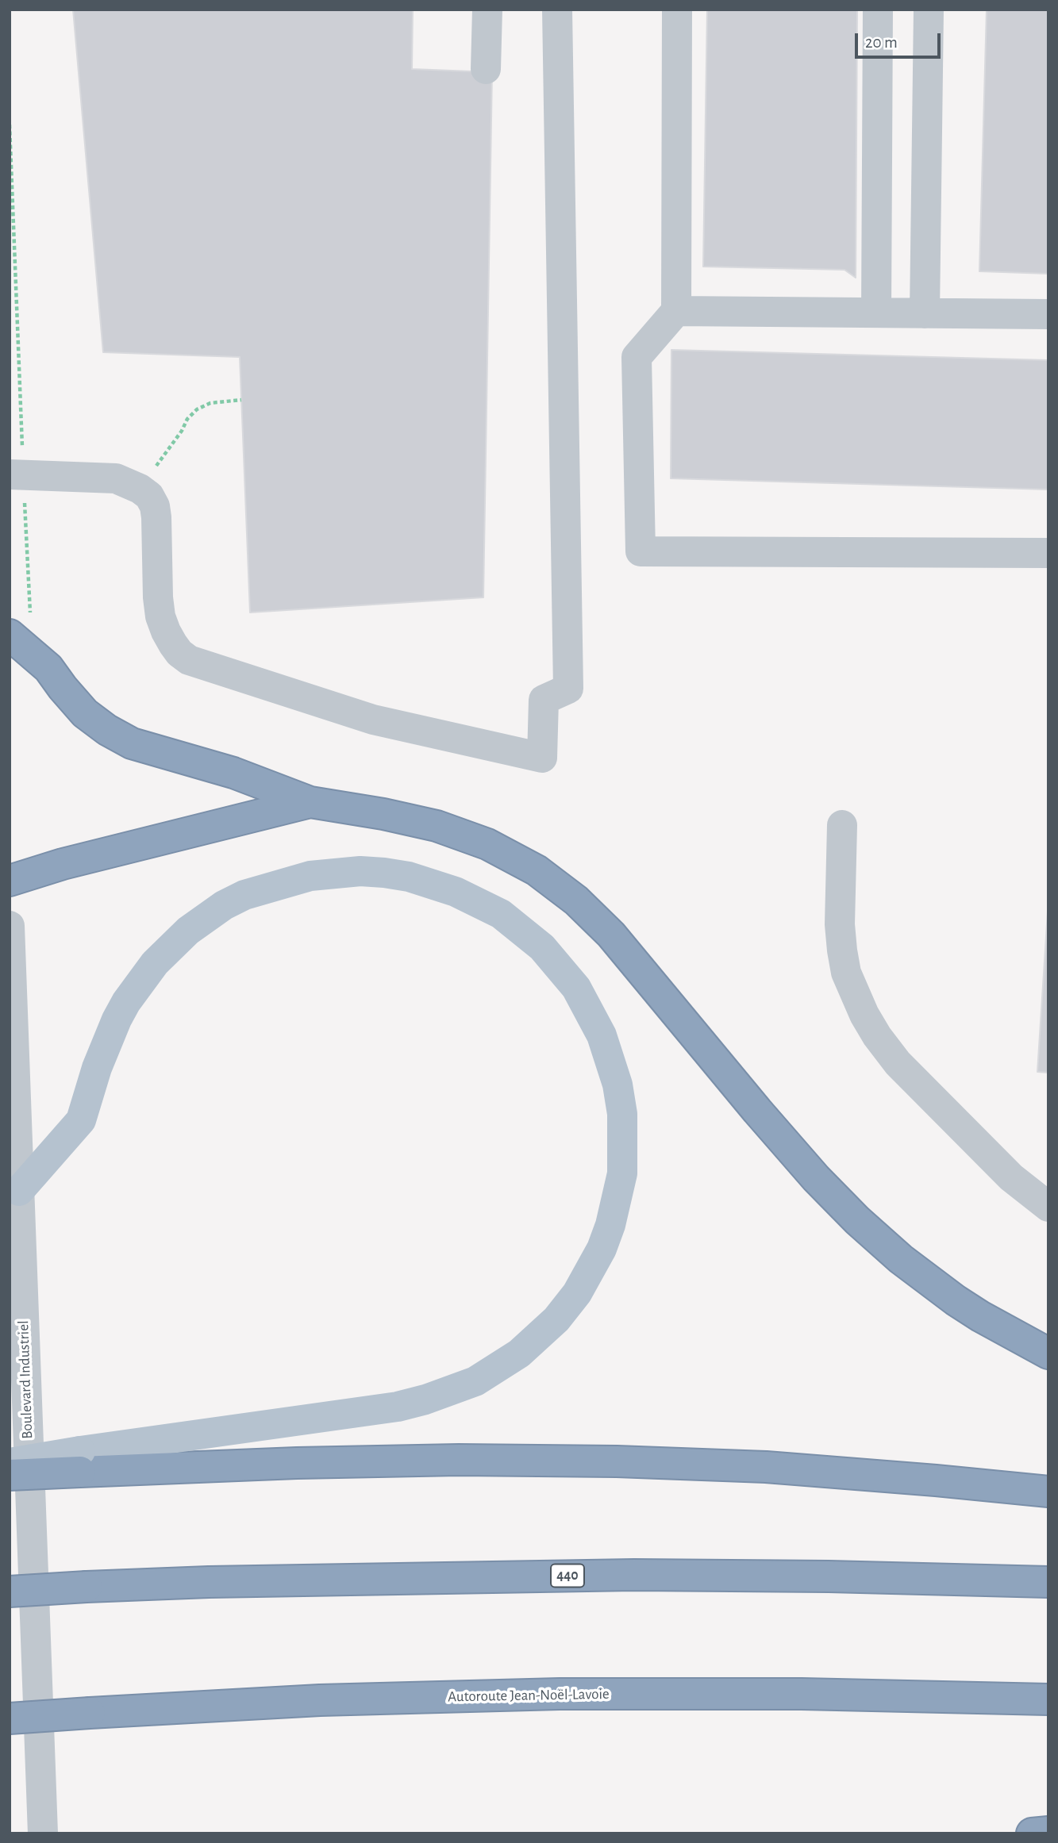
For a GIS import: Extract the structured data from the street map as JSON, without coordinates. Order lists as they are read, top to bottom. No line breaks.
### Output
{"streets":{"highway":["440","Autoroute Jean-Noël-Lavoie"],"street":["Boulevard Industriel"]},"scale_bar":"20 m"}
